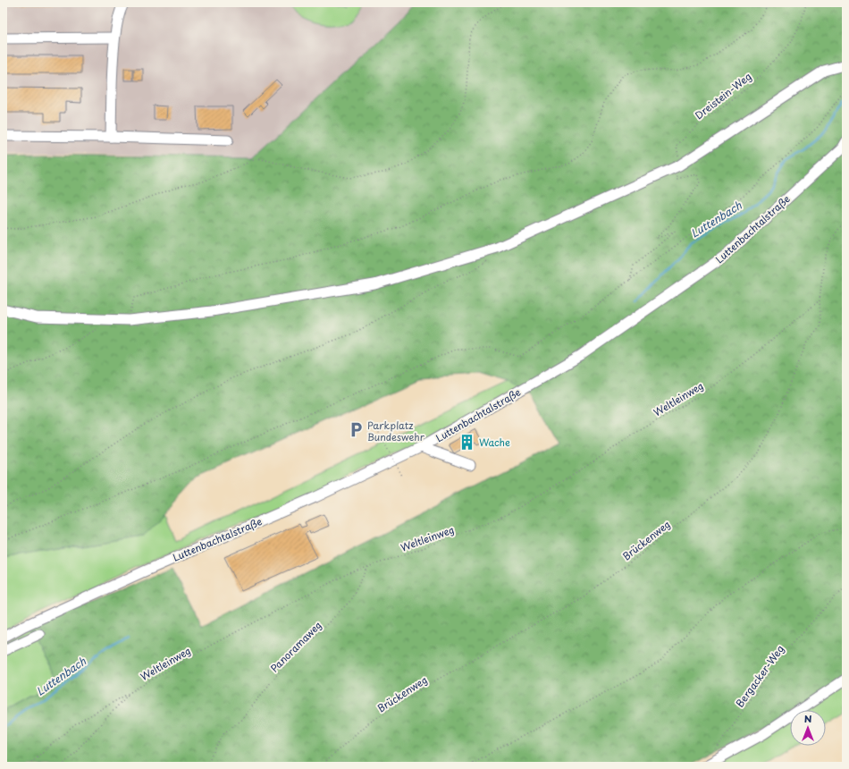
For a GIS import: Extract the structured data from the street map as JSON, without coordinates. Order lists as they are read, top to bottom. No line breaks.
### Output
{"streets":{"street":["Luttenbachtalstraße"],"path":["Dreistein-Weg","Weltleinweg","Brückenweg","Panoramaweg","Bergacker-Weg"]},"crossings":[["Weltleinweg","Brückenweg"],["Weltleinweg","Panoramaweg"]],"water":["Luttenbach"],"places":{"parking":["Parkplatz Bundeswehr"],"building":["Wache"]},"north":"top"}
